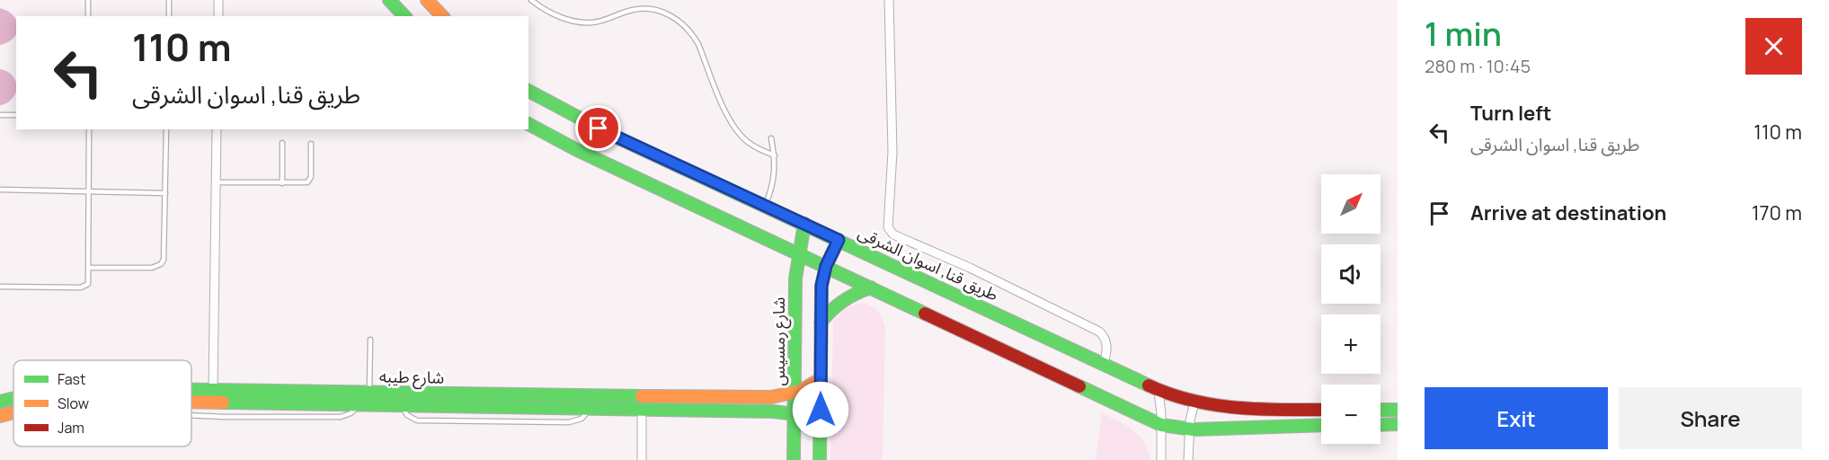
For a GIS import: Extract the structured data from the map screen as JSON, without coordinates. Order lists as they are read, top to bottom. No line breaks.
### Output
{"streets":{"main road":["طريق قنا, اسوان الشرقى","شارع رمسيس","شارع طيبه"]},"crossings":[["طريق قنا, اسوان الشرقى","شارع رمسيس"],["شارع رمسيس","شارع طيبه"]],"legend":["Fast","Slow","Jam"],"north":"top right","page":{"heading":["1 min","280 m · 10:45"],"turn":["110 m","طريق قنا, اسوان الشرقى"],"list":[{"name":"Turn left","note":"طريق قنا, اسوان الشرقى","value":"110 m"},{"name":"Arrive at destination","value":"170 m"}],"map_buttons":["+","−"],"buttons":["Exit","Share"]}}
